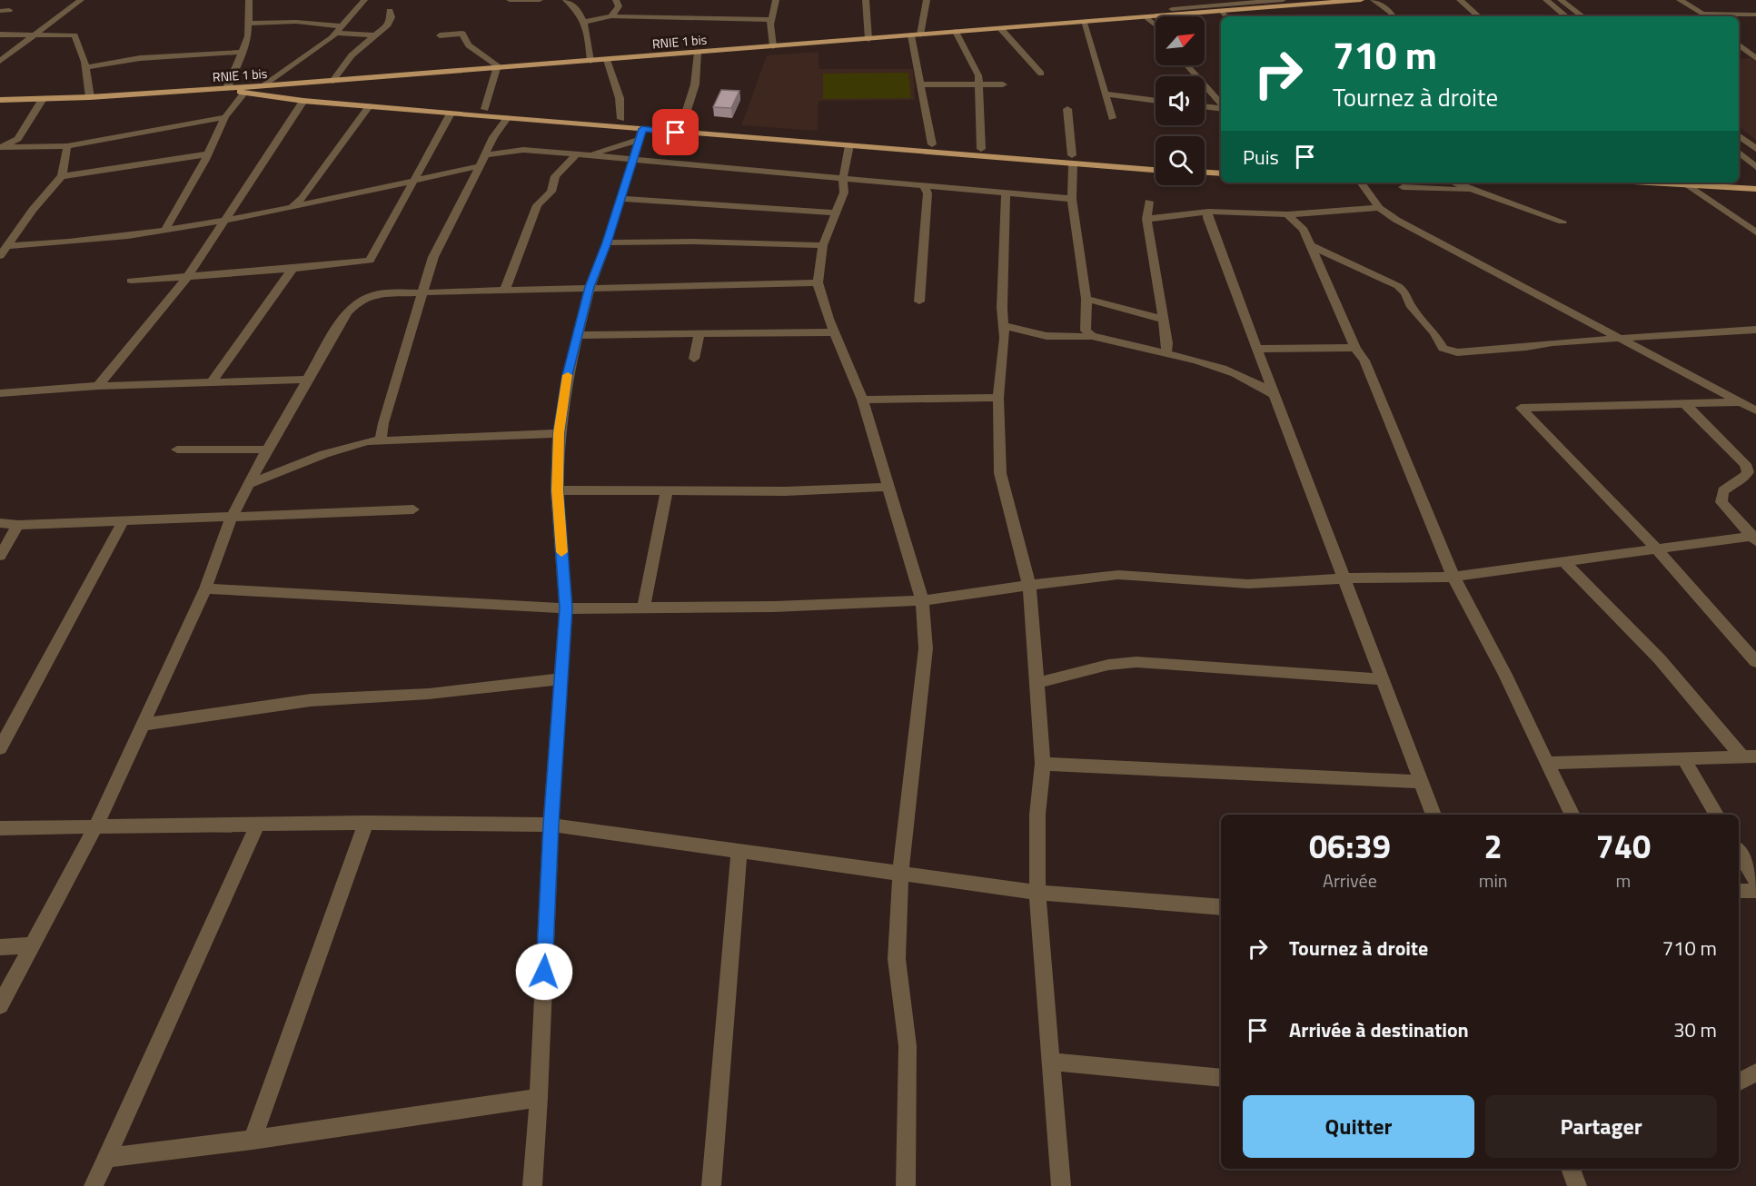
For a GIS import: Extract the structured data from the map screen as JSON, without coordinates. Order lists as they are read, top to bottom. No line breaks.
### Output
{"streets":{"main road":["RNIE 1 bis"]},"north":"top right","page":{"turn":["710 m","Tournez à droite"],"then":"Puis","eta":["06:39","Arrivée","2","min","740","m"],"list":[{"name":"Tournez à droite","value":"710 m"},{"name":"Arrivée à destination","value":"30 m"}],"buttons":["Quitter","Partager"]}}
